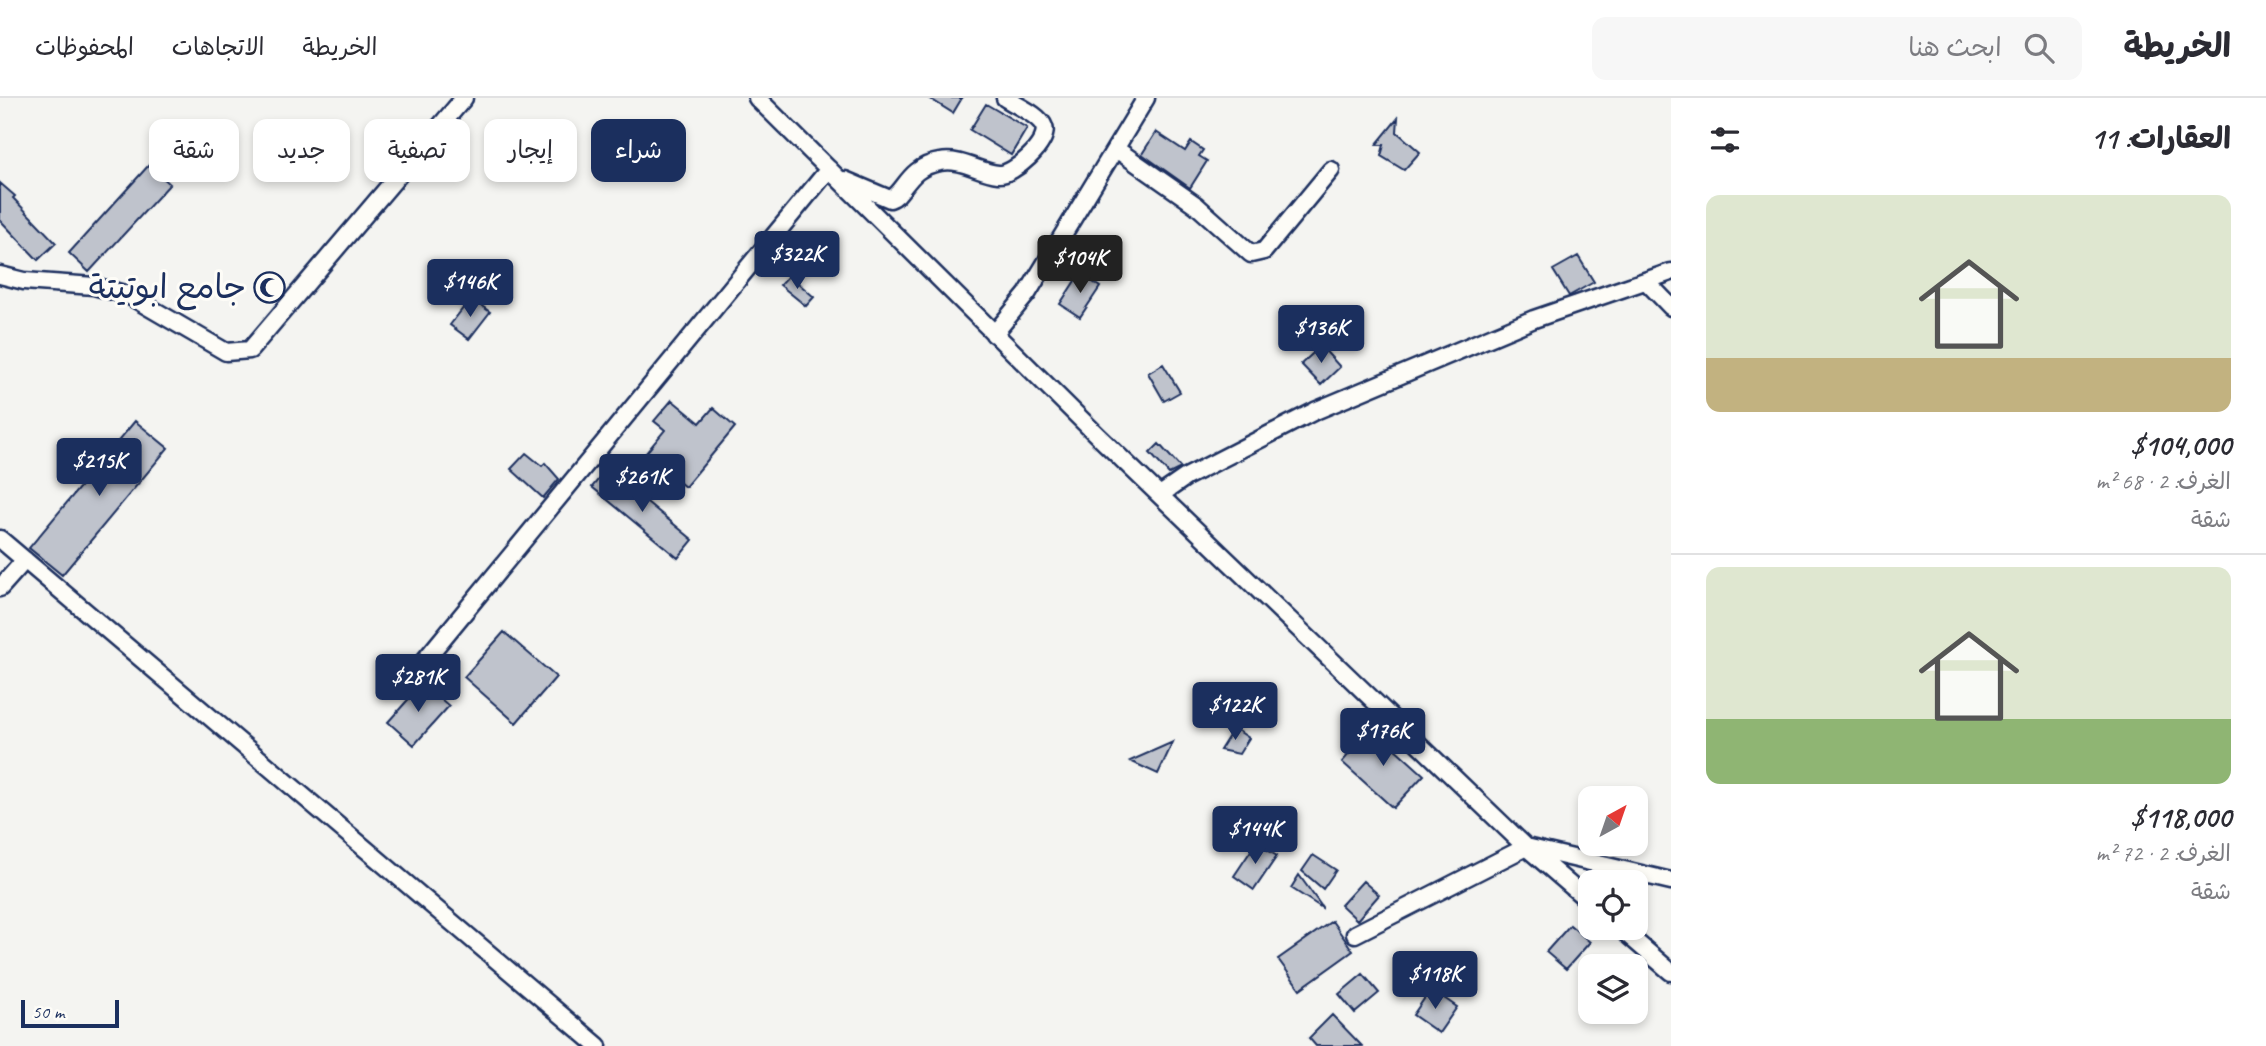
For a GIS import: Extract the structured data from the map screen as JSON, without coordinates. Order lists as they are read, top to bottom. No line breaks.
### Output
{"places":{"mosque":["جامع ابوتيتة"]},"scale_bar":"50 m","north":"top right","page":{"header":"الخريطة","search":"ابحث هنا","nav":["الخريطة","الاتجاهات","المحفوظات"],"heading":"العقارات: 11","chip":["شراء","إيجار","تصفية","جديد","شقة"],"list":[{"name":"$104,000","note":"الغرف: 2 · 68 m² · شقة"},{"name":"$118,000","note":"الغرف: 2 · 72 m² · شقة"}],"price":["$322K","$104K","$146K","$136K","$215K","$261K","$281K","$122K","$176K","$144K","$118K"],"scale":"50 m"}}
